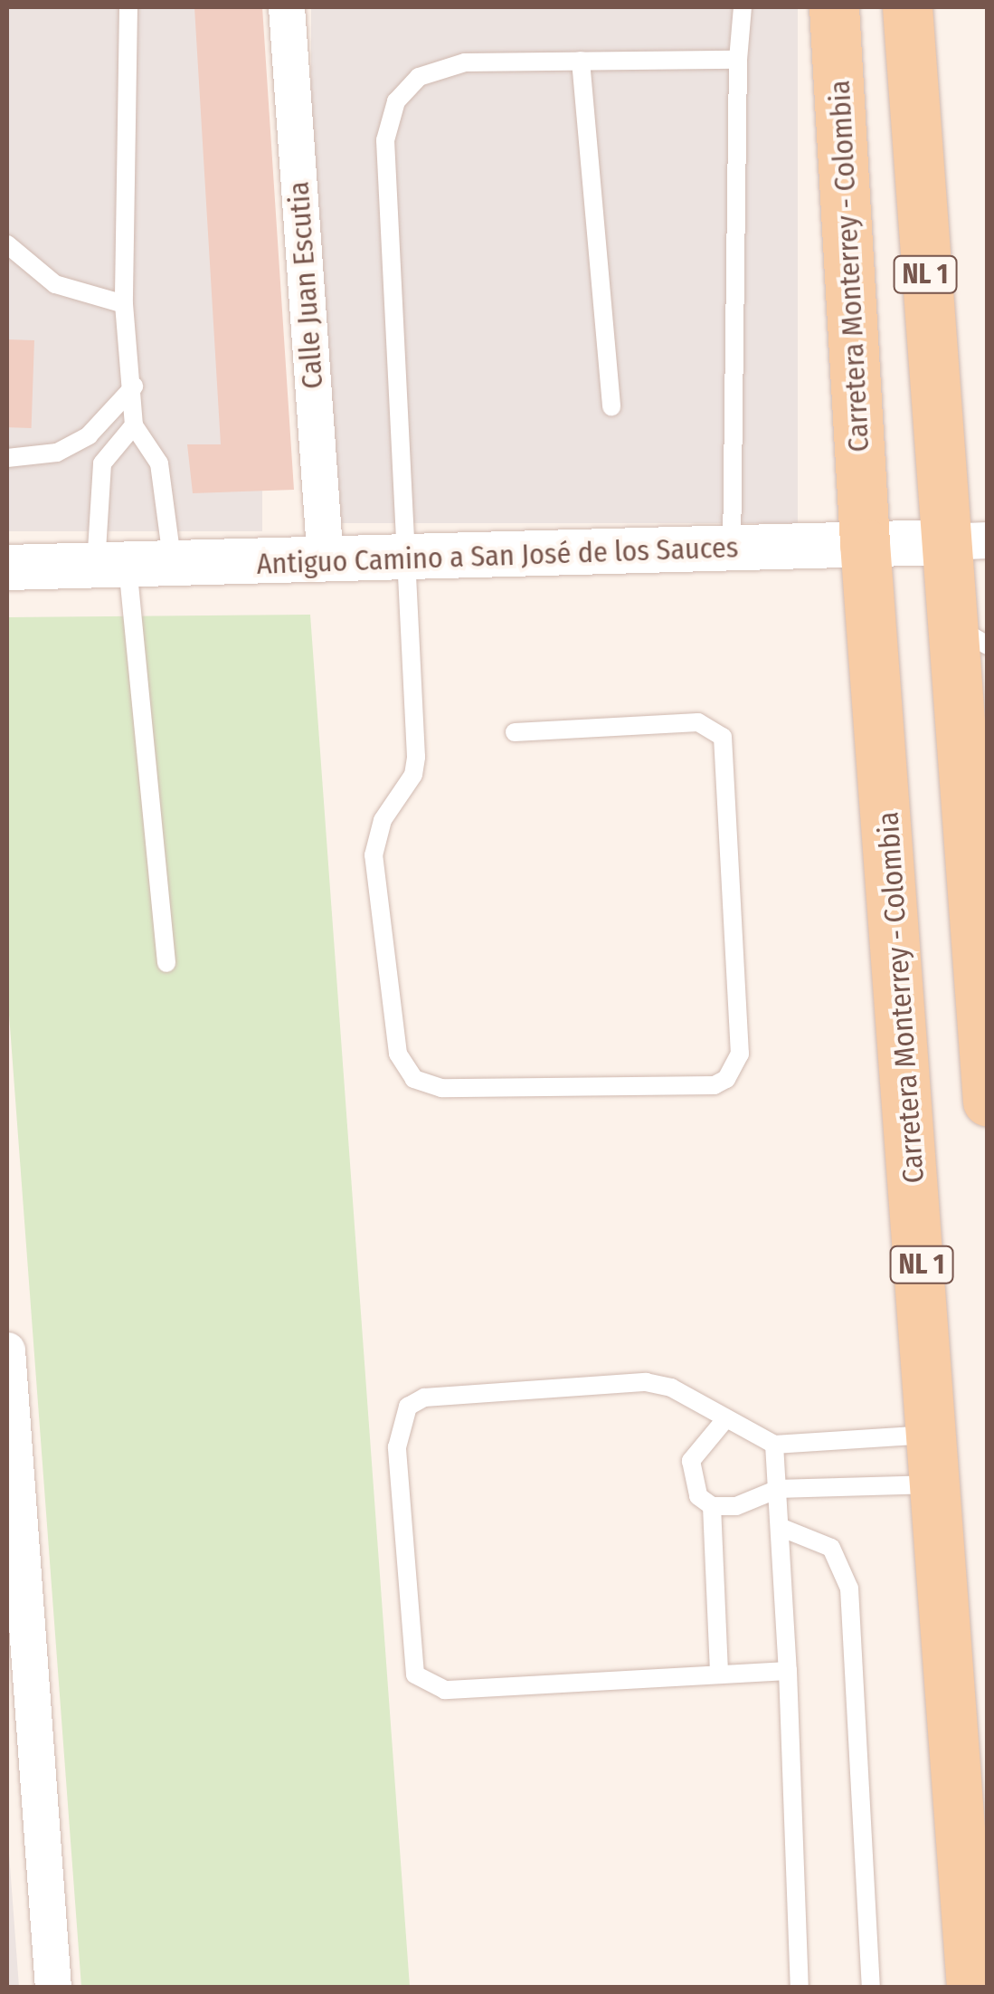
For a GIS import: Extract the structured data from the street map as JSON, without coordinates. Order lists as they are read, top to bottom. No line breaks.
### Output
{"streets":{"main road":["Carretera Monterrey - Colombia","NL 1"],"street":["Calle Juan Escutia","Antiguo Camino a San José de los Sauces"]},"crossings":[["Carretera Monterrey - Colombia","Antiguo Camino a San José de los Sauces"],["NL 1","Antiguo Camino a San José de los Sauces"],["Calle Juan Escutia","Antiguo Camino a San José de los Sauces"]]}
